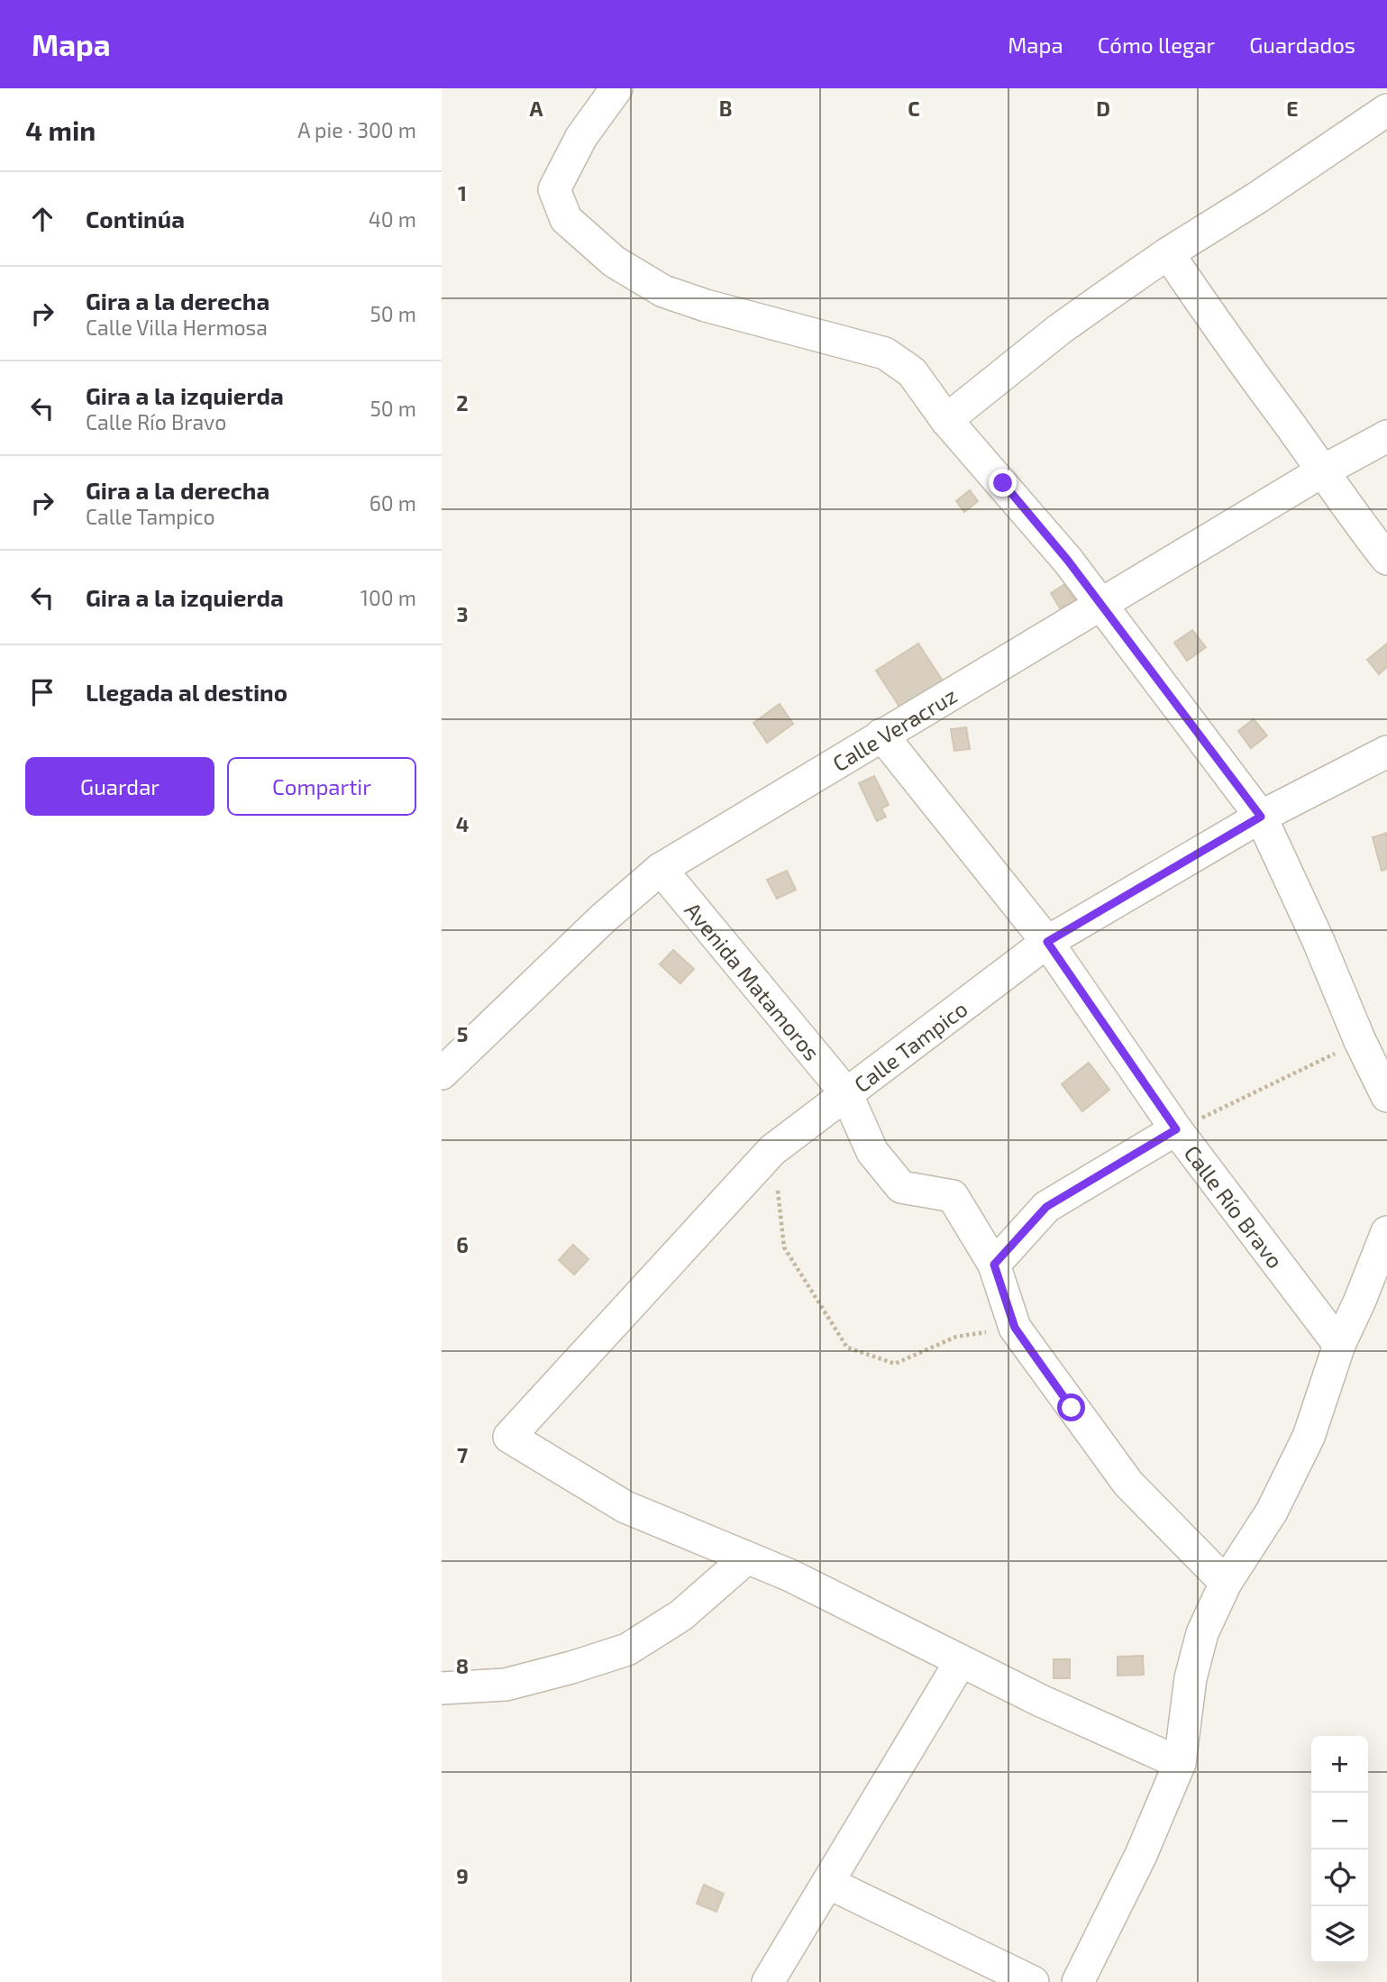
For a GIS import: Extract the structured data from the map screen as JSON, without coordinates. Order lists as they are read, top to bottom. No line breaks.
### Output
{"streets":{"street":["Calle Veracruz","Avenida Matamoros","Calle Tampico","Calle Río Bravo"]},"crossings":[["Calle Veracruz","Avenida Matamoros"],["Calle Veracruz","Calle Río Bravo"],["Avenida Matamoros","Calle Tampico"],["Calle Tampico","Calle Río Bravo"]],"page":{"header":"Mapa","nav":["Mapa","Cómo llegar","Guardados"],"heading":["4 min","A pie · 300 m"],"list":[["Continúa","40 m"],["Gira a la derecha","Calle Villa Hermosa","50 m"],["Gira a la izquierda","Calle Río Bravo","50 m"],["Gira a la derecha","Calle Tampico","60 m"],["Gira a la izquierda","100 m"],"Llegada al destino"],"buttons":["Guardar","Compartir"],"map_buttons":["+","−"]},"grid":{"columns":["A","B","C","D","E"],"rows":["1","2","3","4","5","6","7","8","9"]}}
